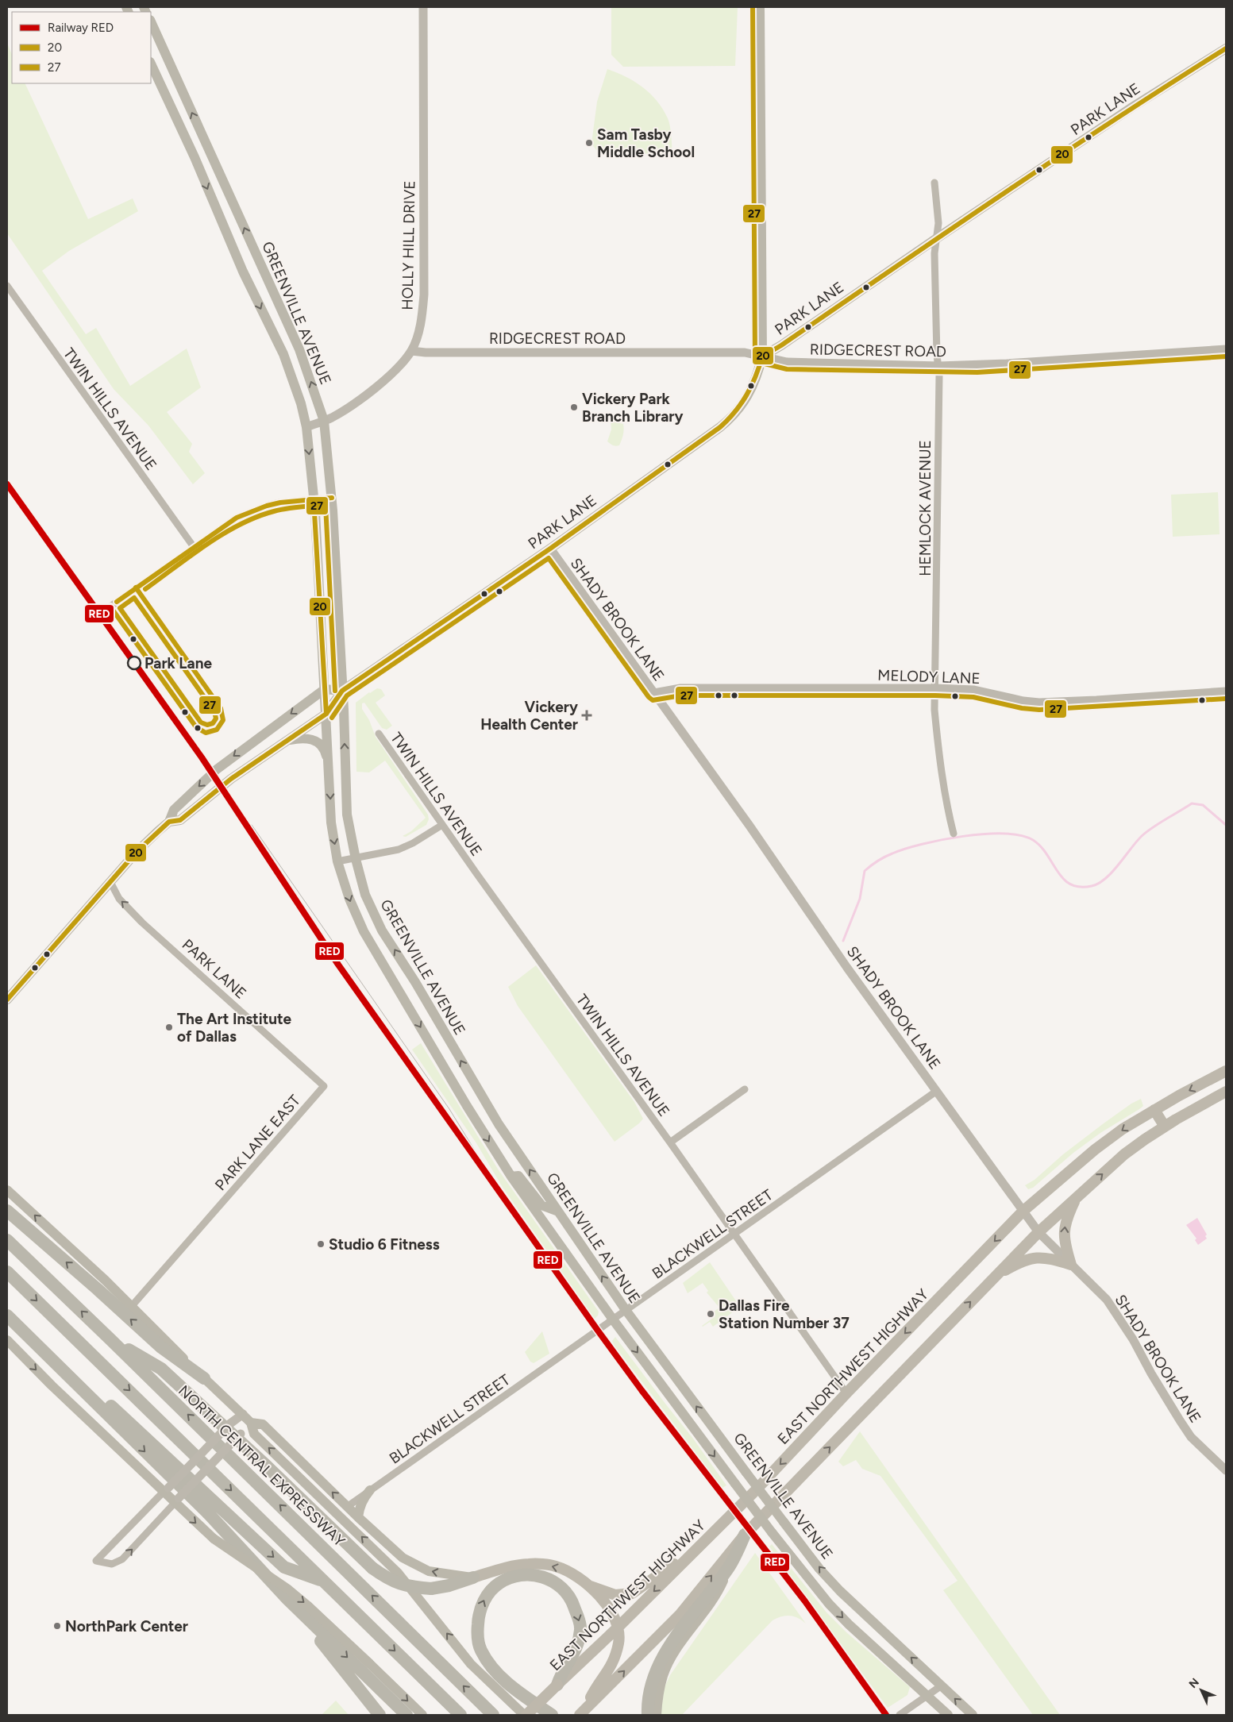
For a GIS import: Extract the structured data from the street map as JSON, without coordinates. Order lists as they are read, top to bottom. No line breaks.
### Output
{"streets":{"highway":["NORTH CENTRAL EXPRESSWAY"],"main road":["PARK LANE","GREENVILLE AVENUE","EAST NORTHWEST HIGHWAY"],"street":["HOLLY HILL DRIVE","RIDGECREST ROAD","TWIN HILLS AVENUE","HEMLOCK AVENUE","SHADY BROOK LANE","MELODY LANE","PARK LANE EAST","BLACKWELL STREET"]},"crossings":[["PARK LANE","GREENVILLE AVENUE"],["PARK LANE","RIDGECREST ROAD"],["PARK LANE","HEMLOCK AVENUE"],["PARK LANE","SHADY BROOK LANE"],["PARK LANE","PARK LANE EAST"],["HOLLY HILL DRIVE","GREENVILLE AVENUE"],["HOLLY HILL DRIVE","RIDGECREST ROAD"],["GREENVILLE AVENUE","BLACKWELL STREET"],["RIDGECREST ROAD","HEMLOCK AVENUE"],["TWIN HILLS AVENUE","BLACKWELL STREET"],["TWIN HILLS AVENUE","EAST NORTHWEST HIGHWAY"],["HEMLOCK AVENUE","MELODY LANE"],["SHADY BROOK LANE","MELODY LANE"],["SHADY BROOK LANE","BLACKWELL STREET"],["SHADY BROOK LANE","EAST NORTHWEST HIGHWAY"],["PARK LANE EAST","NORTH CENTRAL EXPRESSWAY"],["BLACKWELL STREET","NORTH CENTRAL EXPRESSWAY"],["EAST NORTHWEST HIGHWAY","NORTH CENTRAL EXPRESSWAY"]],"places":{"other":["Sam Tasby Middle School","Vickery Park Branch Library","Park Lane","The Art Institute of Dallas","Studio 6 Fitness","Dallas Fire Station Number 37","NorthPark Center"],"health":["Vickery Health Center"]},"lines":["transit line 27","transit line 20","rail line RED"],"legend":["Railway RED","20","27"],"north":"top left"}
